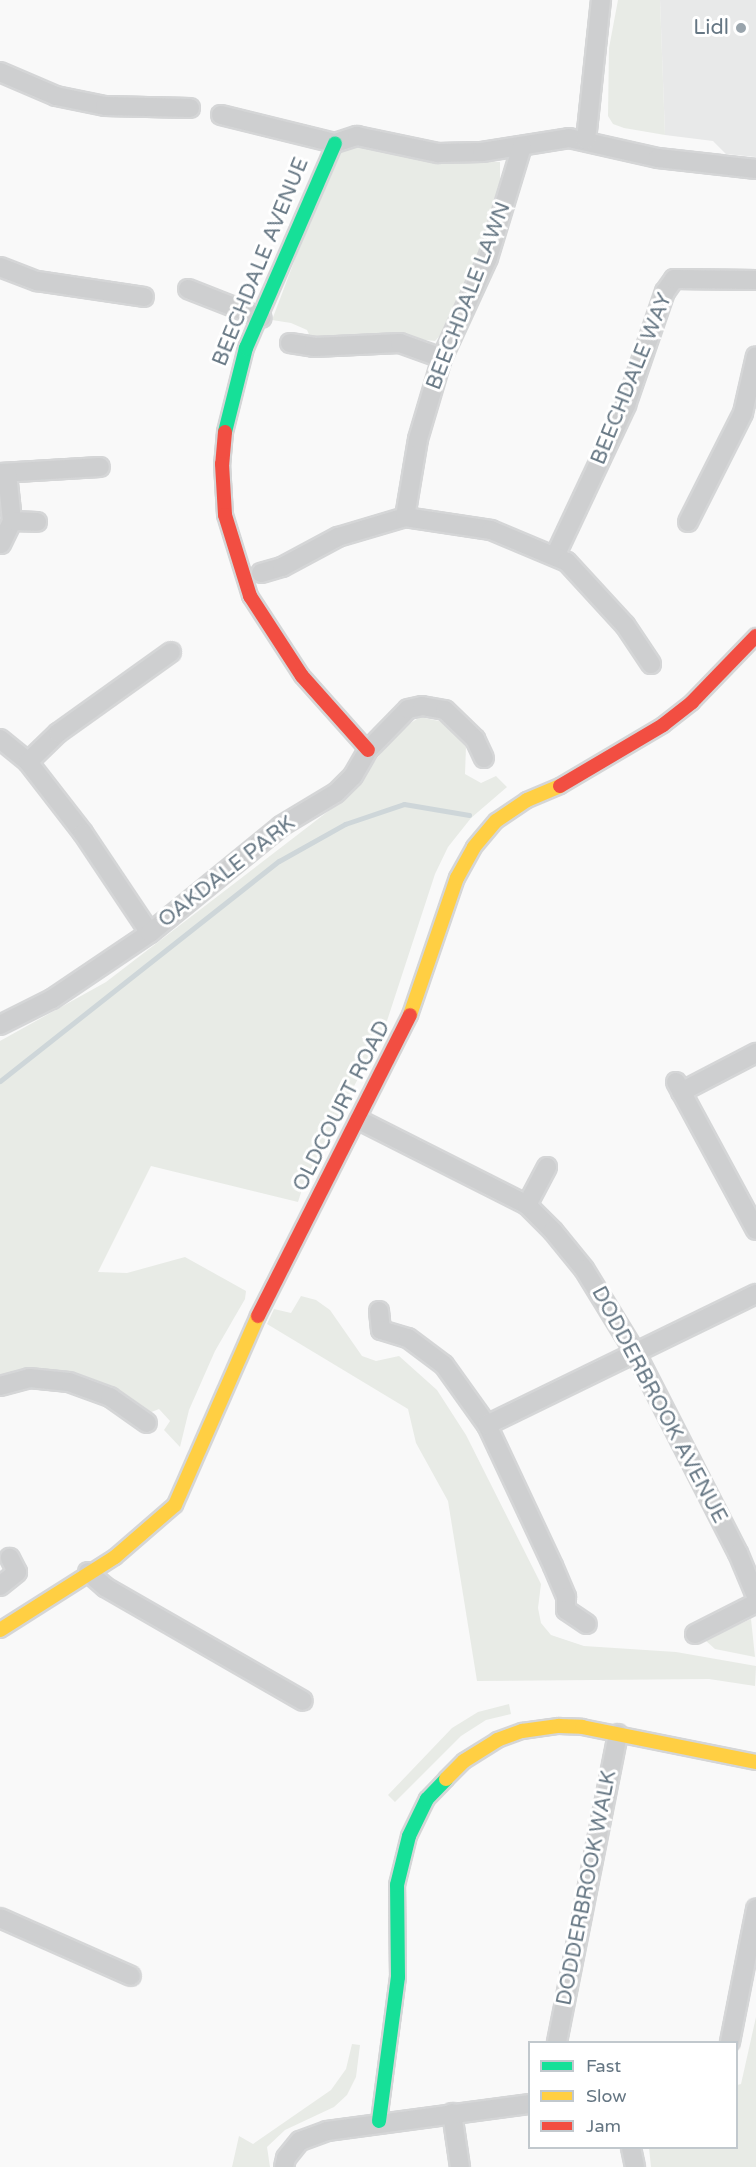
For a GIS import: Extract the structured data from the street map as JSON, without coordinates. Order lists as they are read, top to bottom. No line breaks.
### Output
{"streets":{"street":["BEECHDALE AVENUE","BEECHDALE LAWN","BEECHDALE WAY","OAKDALE PARK","OLDCOURT ROAD","DODDERBROOK AVENUE","DODDERBROOK WALK"]},"crossings":[["BEECHDALE AVENUE","OAKDALE PARK"],["OLDCOURT ROAD","DODDERBROOK AVENUE"]],"places":["Lidl"],"legend":["Fast","Slow","Jam"]}
